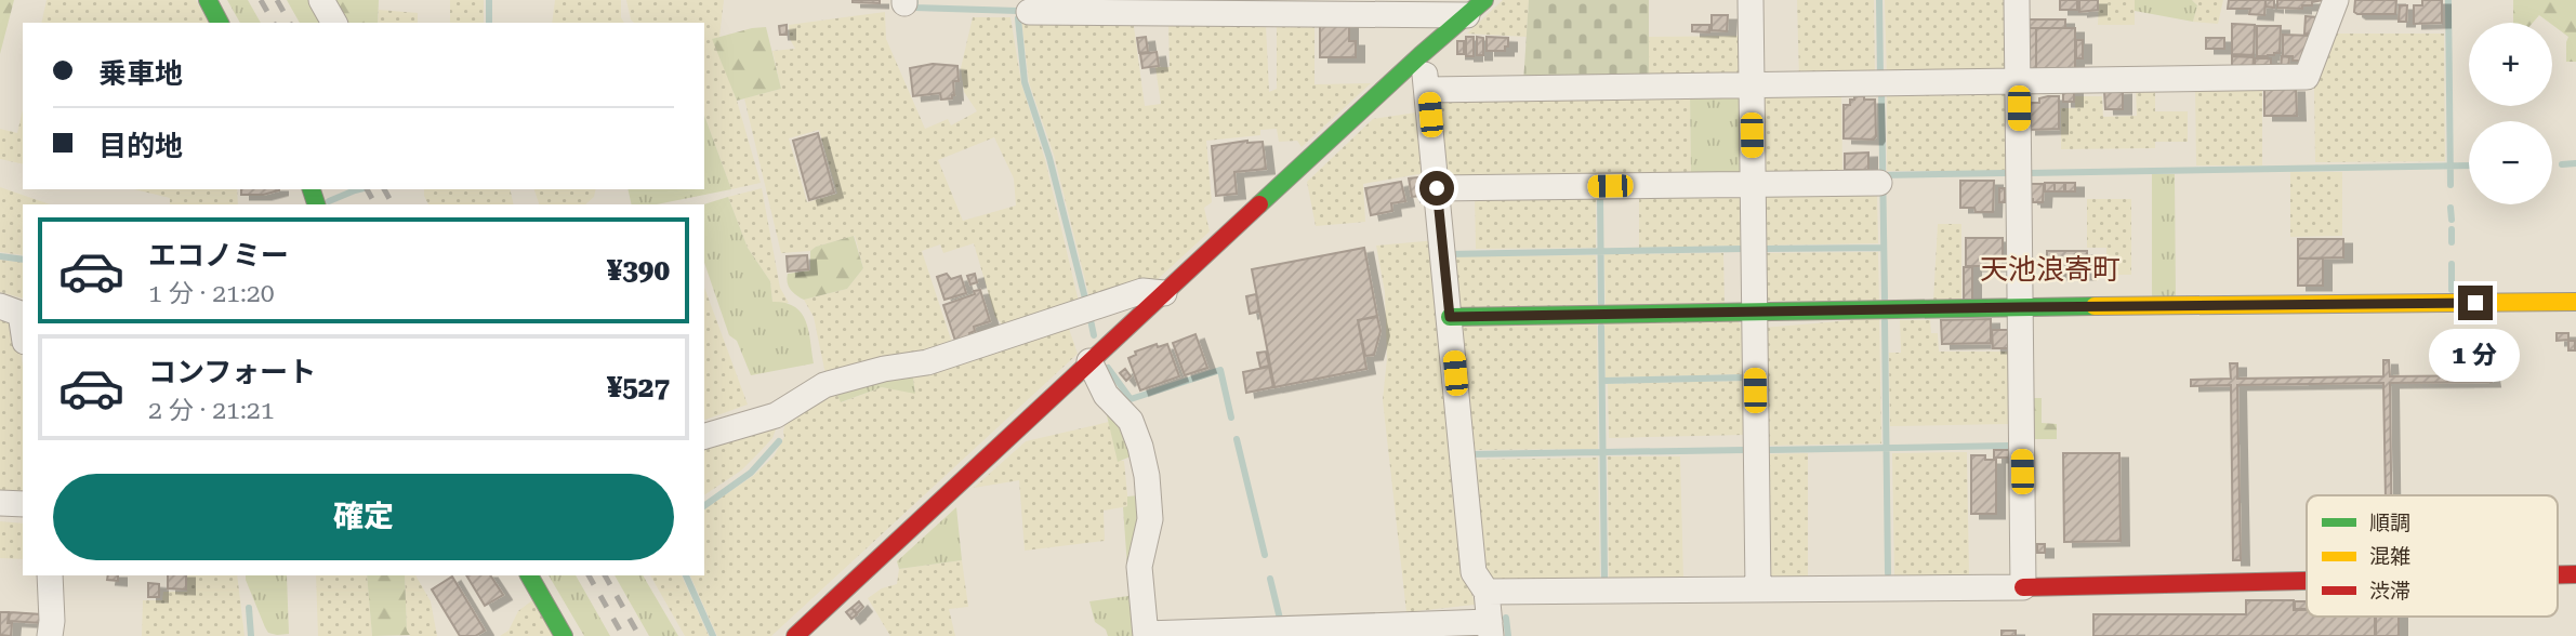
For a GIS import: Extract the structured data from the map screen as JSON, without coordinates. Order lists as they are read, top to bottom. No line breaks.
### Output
{"districts":["天池浪寄町"],"legend":["順調","混雑","渋滞"],"page":{"map_buttons":["+","−"],"banner":["乗車地","目的地"],"list":[{"name":"エコノミー","note":"1 分 · 21:20","value":"¥390"},{"name":"コンフォート","note":"2 分 · 21:21","value":"¥527"}],"bubble":"1 分","buttons":"確定"}}
